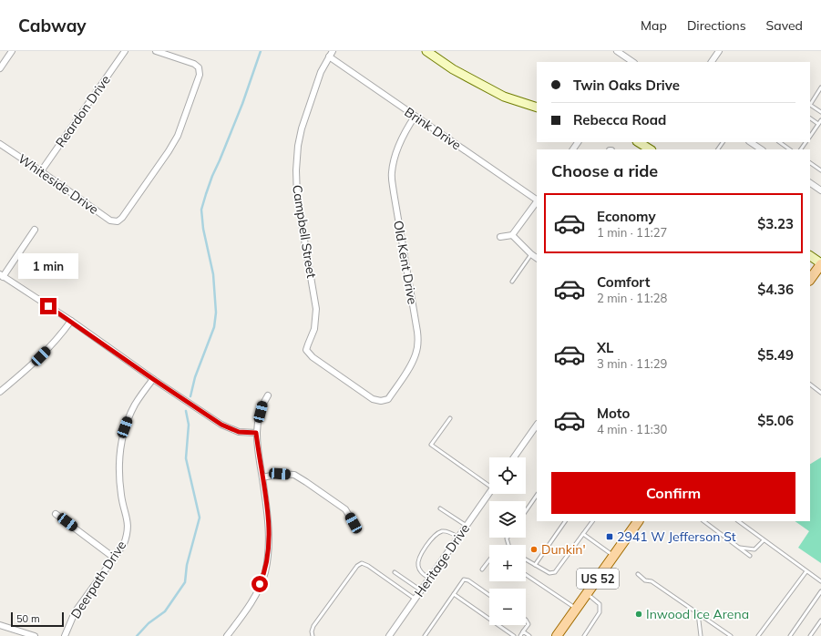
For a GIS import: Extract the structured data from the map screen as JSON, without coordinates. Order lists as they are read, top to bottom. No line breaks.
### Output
{"streets":{"main road":["US 52"],"street":["Reardon Drive","Brink Drive","Whiteside Drive","Campbell Street","Old Kent Drive","Heritage Drive","Deerpath Drive"]},"crossings":[["Reardon Drive","Whiteside Drive"],["Brink Drive","Campbell Street"],["Brink Drive","Old Kent Drive"],["Campbell Street","Old Kent Drive"]],"places":{"transit":["2941 W Jefferson St"],"other":["Dunkin'","Inwood Ice Arena"]},"scale_bar":"50 m","page":{"header":"Cabway","nav":["Map","Directions","Saved"],"banner":["Twin Oaks Drive","Rebecca Road"],"heading":"Choose a ride","list":[{"name":"Economy","note":"1 min · 11:27","value":"$3.23"},{"name":"Comfort","note":"2 min · 11:28","value":"$4.36"},{"name":"XL","note":"3 min · 11:29","value":"$5.49"},{"name":"Moto","note":"4 min · 11:30","value":"$5.06"}],"bubble":"1 min","map_buttons":["+","−"],"buttons":"Confirm","scale":"50 m"}}
